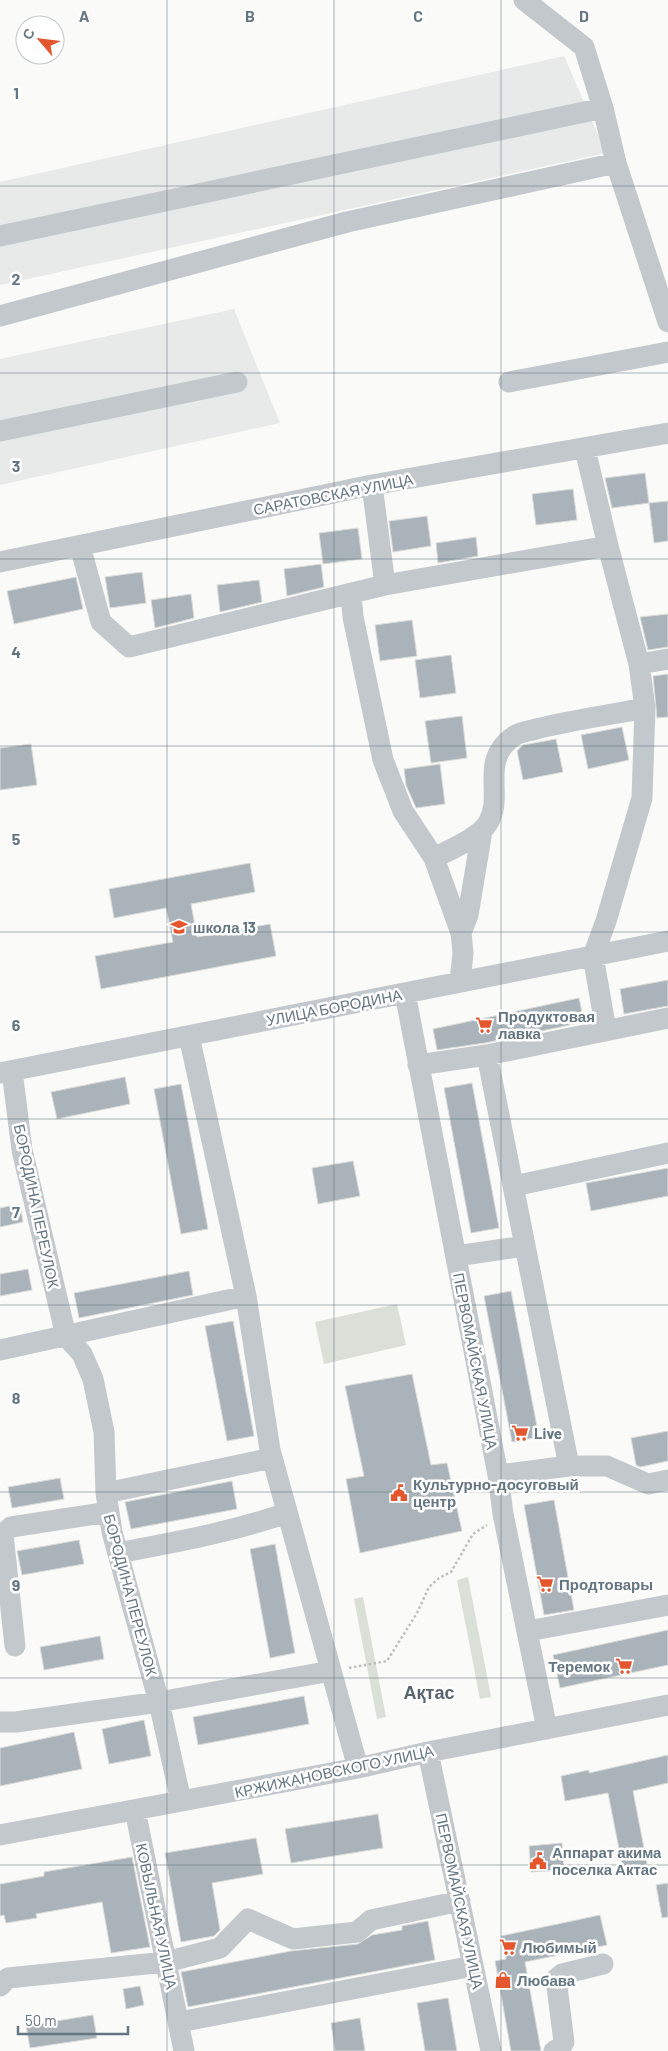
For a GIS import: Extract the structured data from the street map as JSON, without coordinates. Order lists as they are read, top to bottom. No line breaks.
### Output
{"streets":{"street":["САРАТОВСКАЯ УЛИЦА","УЛИЦА БОРОДИНА","БОРОДИНА ПЕРЕУЛОК","ПЕРВОМАЙСКАЯ УЛИЦА","КРЖИЖАНОВСКОГО УЛИЦА","КОВЫЛЬНАЯ УЛИЦА"]},"crossings":[["УЛИЦА БОРОДИНА","БОРОДИНА ПЕРЕУЛОК"],["УЛИЦА БОРОДИНА","ПЕРВОМАЙСКАЯ УЛИЦА"],["БОРОДИНА ПЕРЕУЛОК","КРЖИЖАНОВСКОГО УЛИЦА"],["ПЕРВОМАЙСКАЯ УЛИЦА","КРЖИЖАНОВСКОГО УЛИЦА"],["КРЖИЖАНОВСКОГО УЛИЦА","КОВЫЛЬНАЯ УЛИЦА"]],"districts":["Ақтас"],"places":{"school or university":["школа 13"],"supermarket":["Продуктовая лавка","Live","Продтовары","Теремок","Любимый"],"public building":["Культурно-досуговый центр","Аппарат акима поселка Актас"],"shop":["Любава"]},"scale_bar":"50 m","north":"top left","grid":{"columns":["A","B","C","D"],"rows":["1","2","3","4","5","6","7","8","9"]}}
